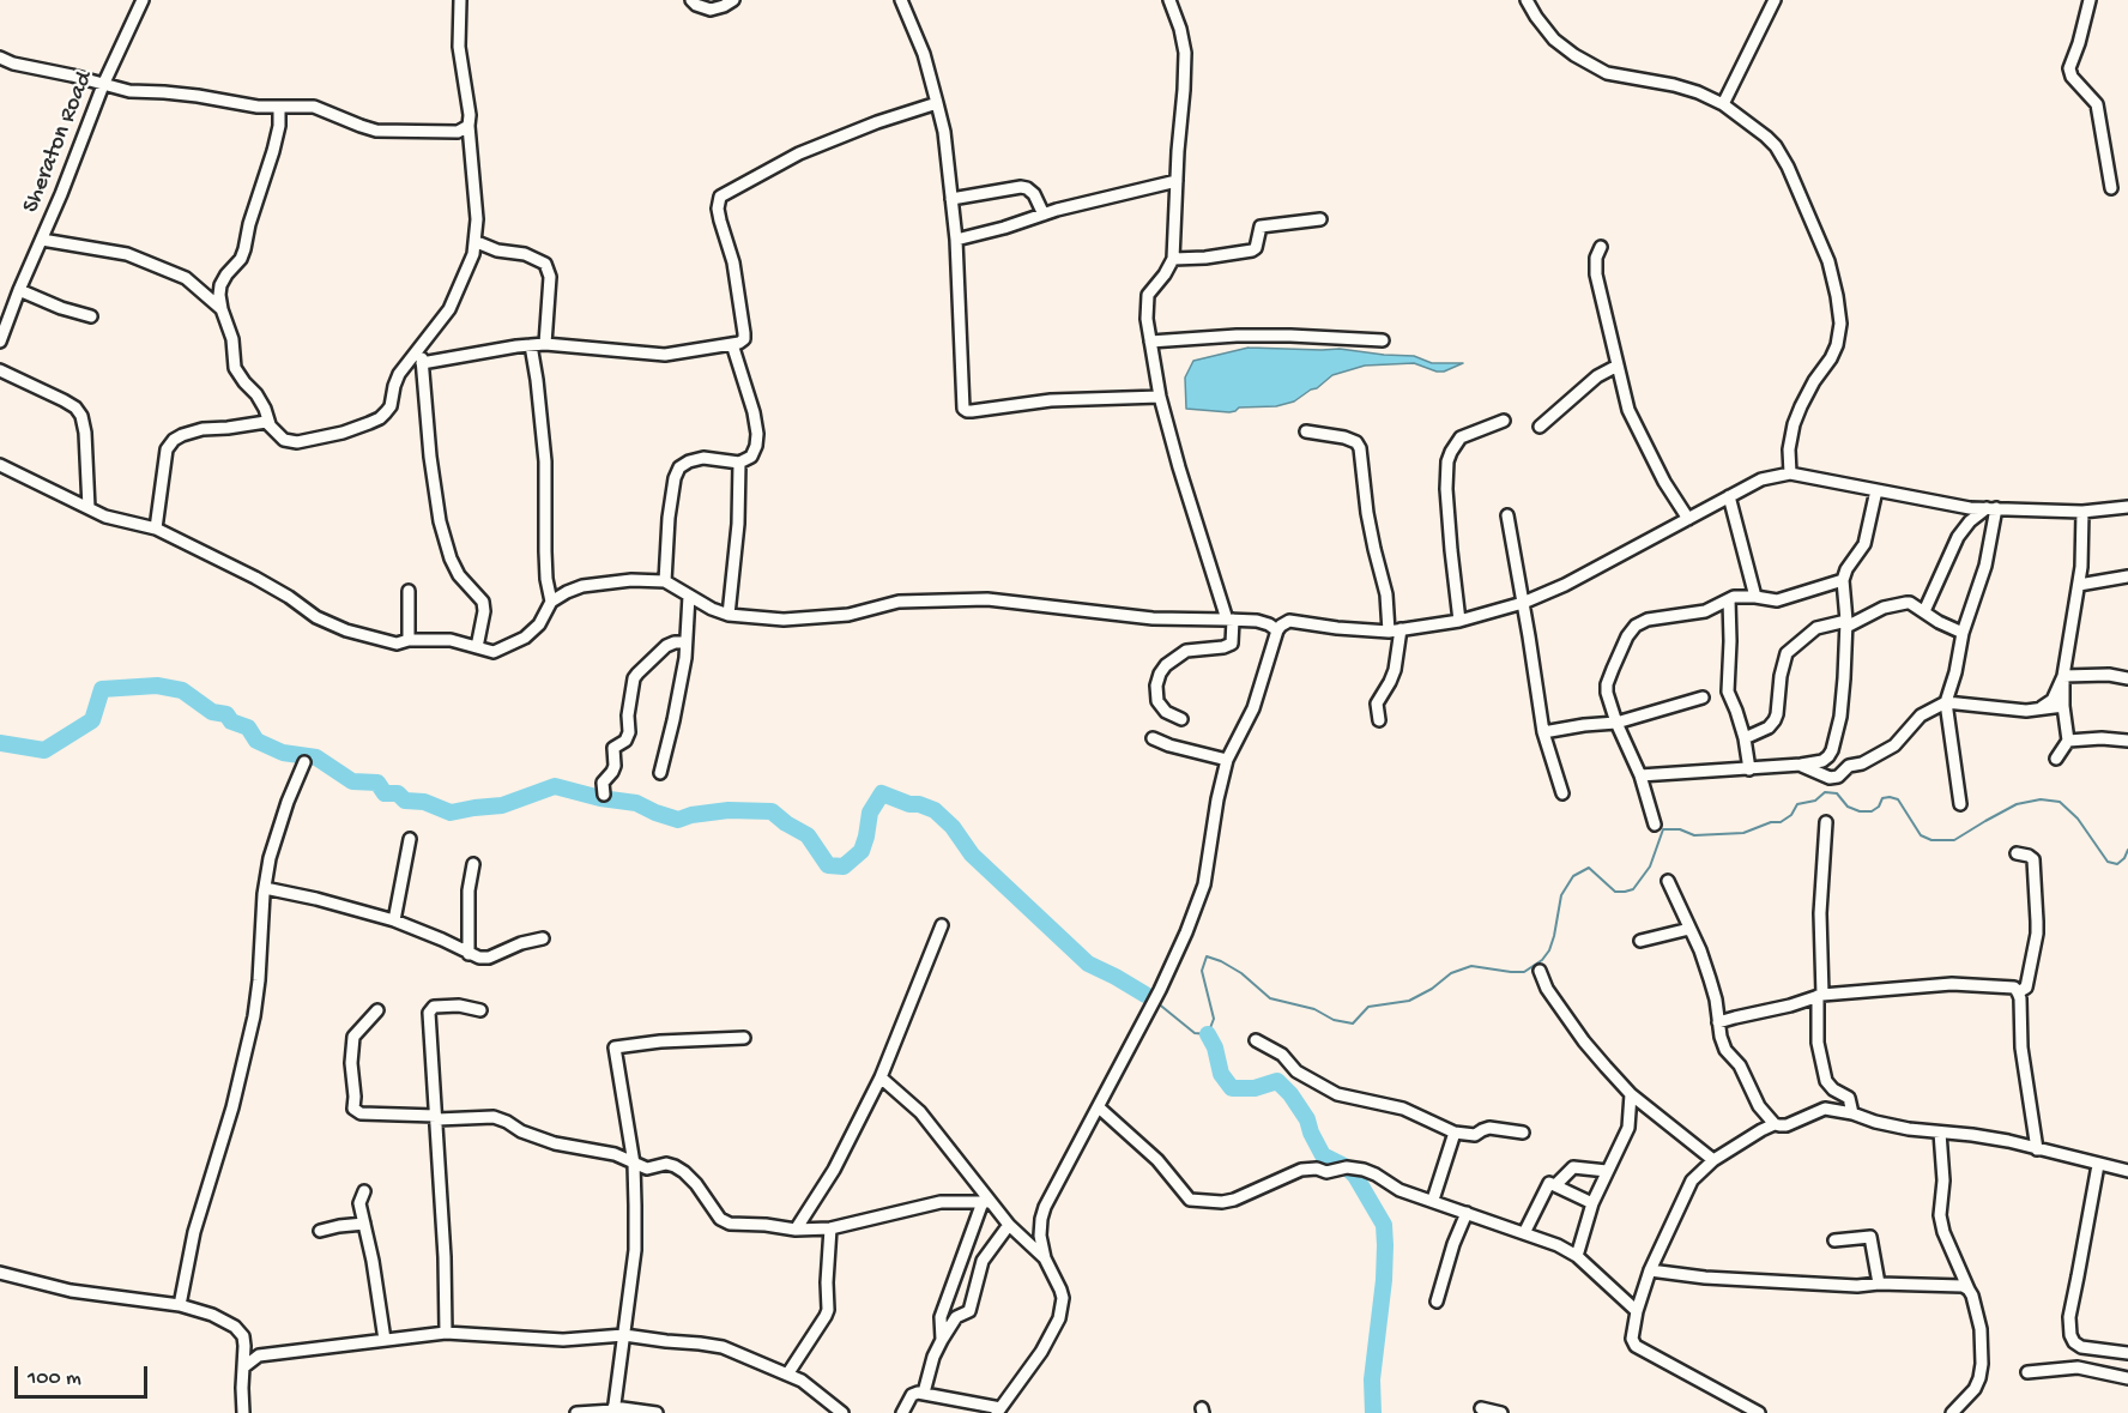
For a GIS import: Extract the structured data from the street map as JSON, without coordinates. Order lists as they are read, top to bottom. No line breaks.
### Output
{"streets":{"street":["Sheraton Road"]},"scale_bar":"100 m"}
